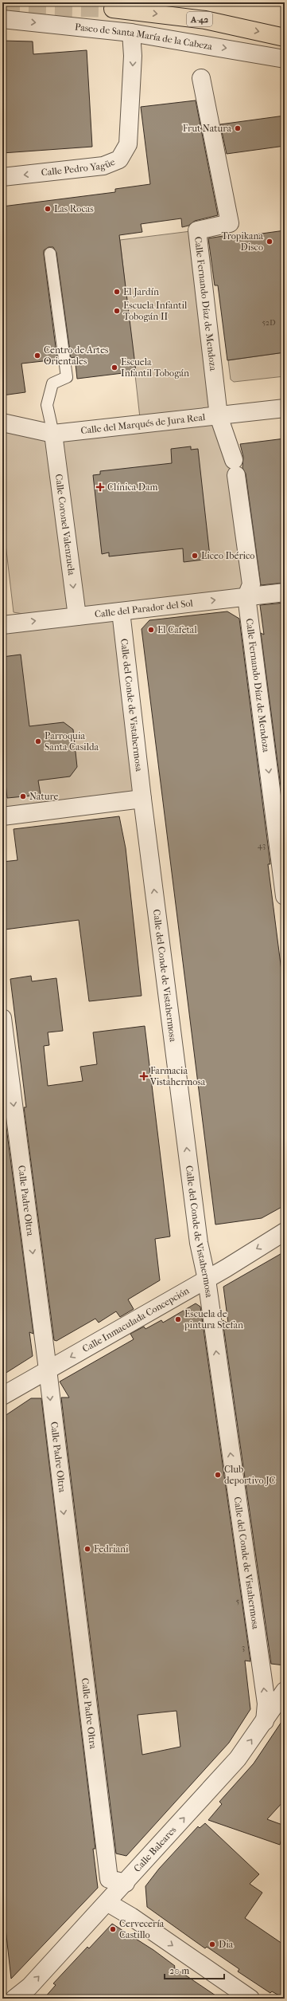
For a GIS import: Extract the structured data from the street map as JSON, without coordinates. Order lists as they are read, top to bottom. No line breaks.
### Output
{"streets":{"highway":["A-42"],"street":["Paseo de Santa María de la Cabeza","Calle Pedro Yagüe","Calle Fernando Díaz de Mendoza","Calle del Marqués de Jura Real","Calle Coronel Valenzuela","Calle del Parador del Sol","Calle del Conde de Vistahermosa","Calle Padre Oltra","Calle Inmaculada Concepción","Calle Baleares"]},"crossings":[["Paseo de Santa María de la Cabeza","Calle Pedro Yagüe"],["Calle Fernando Díaz de Mendoza","Calle del Marqués de Jura Real"],["Calle Fernando Díaz de Mendoza","Calle del Parador del Sol"],["Calle del Marqués de Jura Real","Calle Coronel Valenzuela"],["Calle Coronel Valenzuela","Calle del Parador del Sol"],["Calle del Parador del Sol","Calle del Conde de Vistahermosa"],["Calle del Conde de Vistahermosa","Calle Inmaculada Concepción"],["Calle del Conde de Vistahermosa","Calle Baleares"],["Calle Padre Oltra","Calle Inmaculada Concepción"],["Calle Padre Oltra","Calle Baleares"]],"one_way":["Paseo de Santa María de la Cabeza","Calle Fernando Díaz de Mendoza","Calle Coronel Valenzuela","Calle del Parador del Sol","Calle del Conde de Vistahermosa","Calle Padre Oltra","Calle Inmaculada Concepción","Calle Baleares"],"places":{"other":["Frut Natura","Las Rocas","Tropikana Disco","El Jardín","Escuela Infantil Tobogán II","Centro de Artes Orientales","Escuela Infantil Tobogán","Liceo Ibérico","El Cafetal","Parroquia Santa Casilda","Nature","Escuela de pintura Stefan","Club deportivo JC","Fedriani","Cervecería Castillo","Dia"],"health":["Clínica Dam","Farmacia Vistahermosa"]},"house_numbers":["52D","43","5","3"],"scale_bar":"20 m"}
